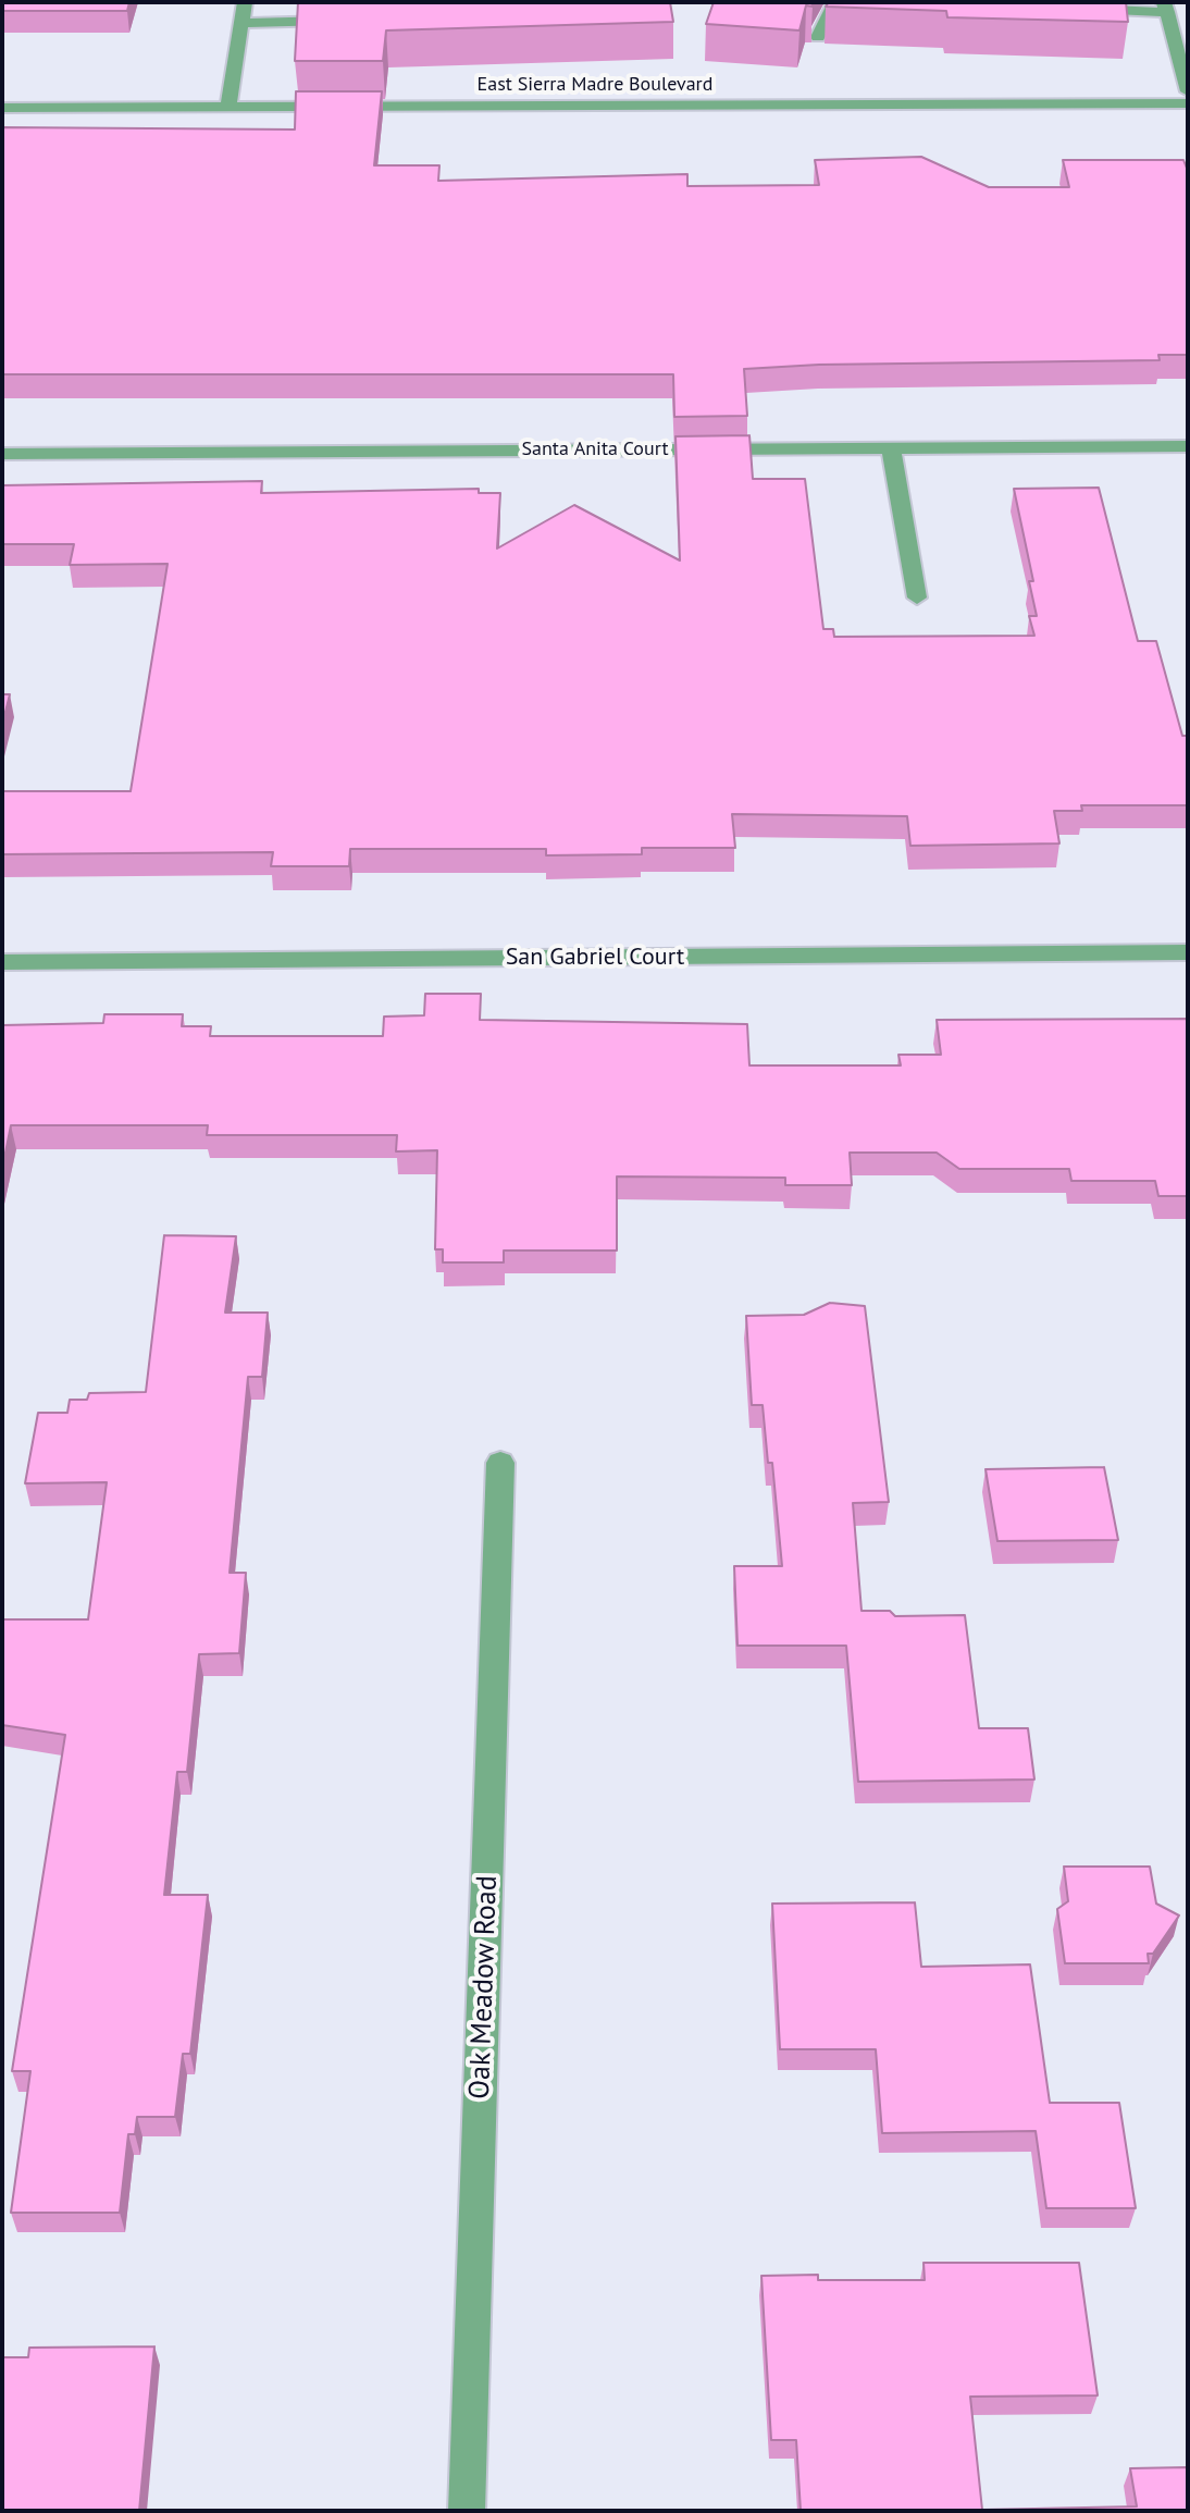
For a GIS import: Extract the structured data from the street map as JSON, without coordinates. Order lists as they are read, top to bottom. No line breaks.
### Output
{"streets":{"street":["East Sierra Madre Boulevard","Santa Anita Court","San Gabriel Court","Oak Meadow Road"]}}
